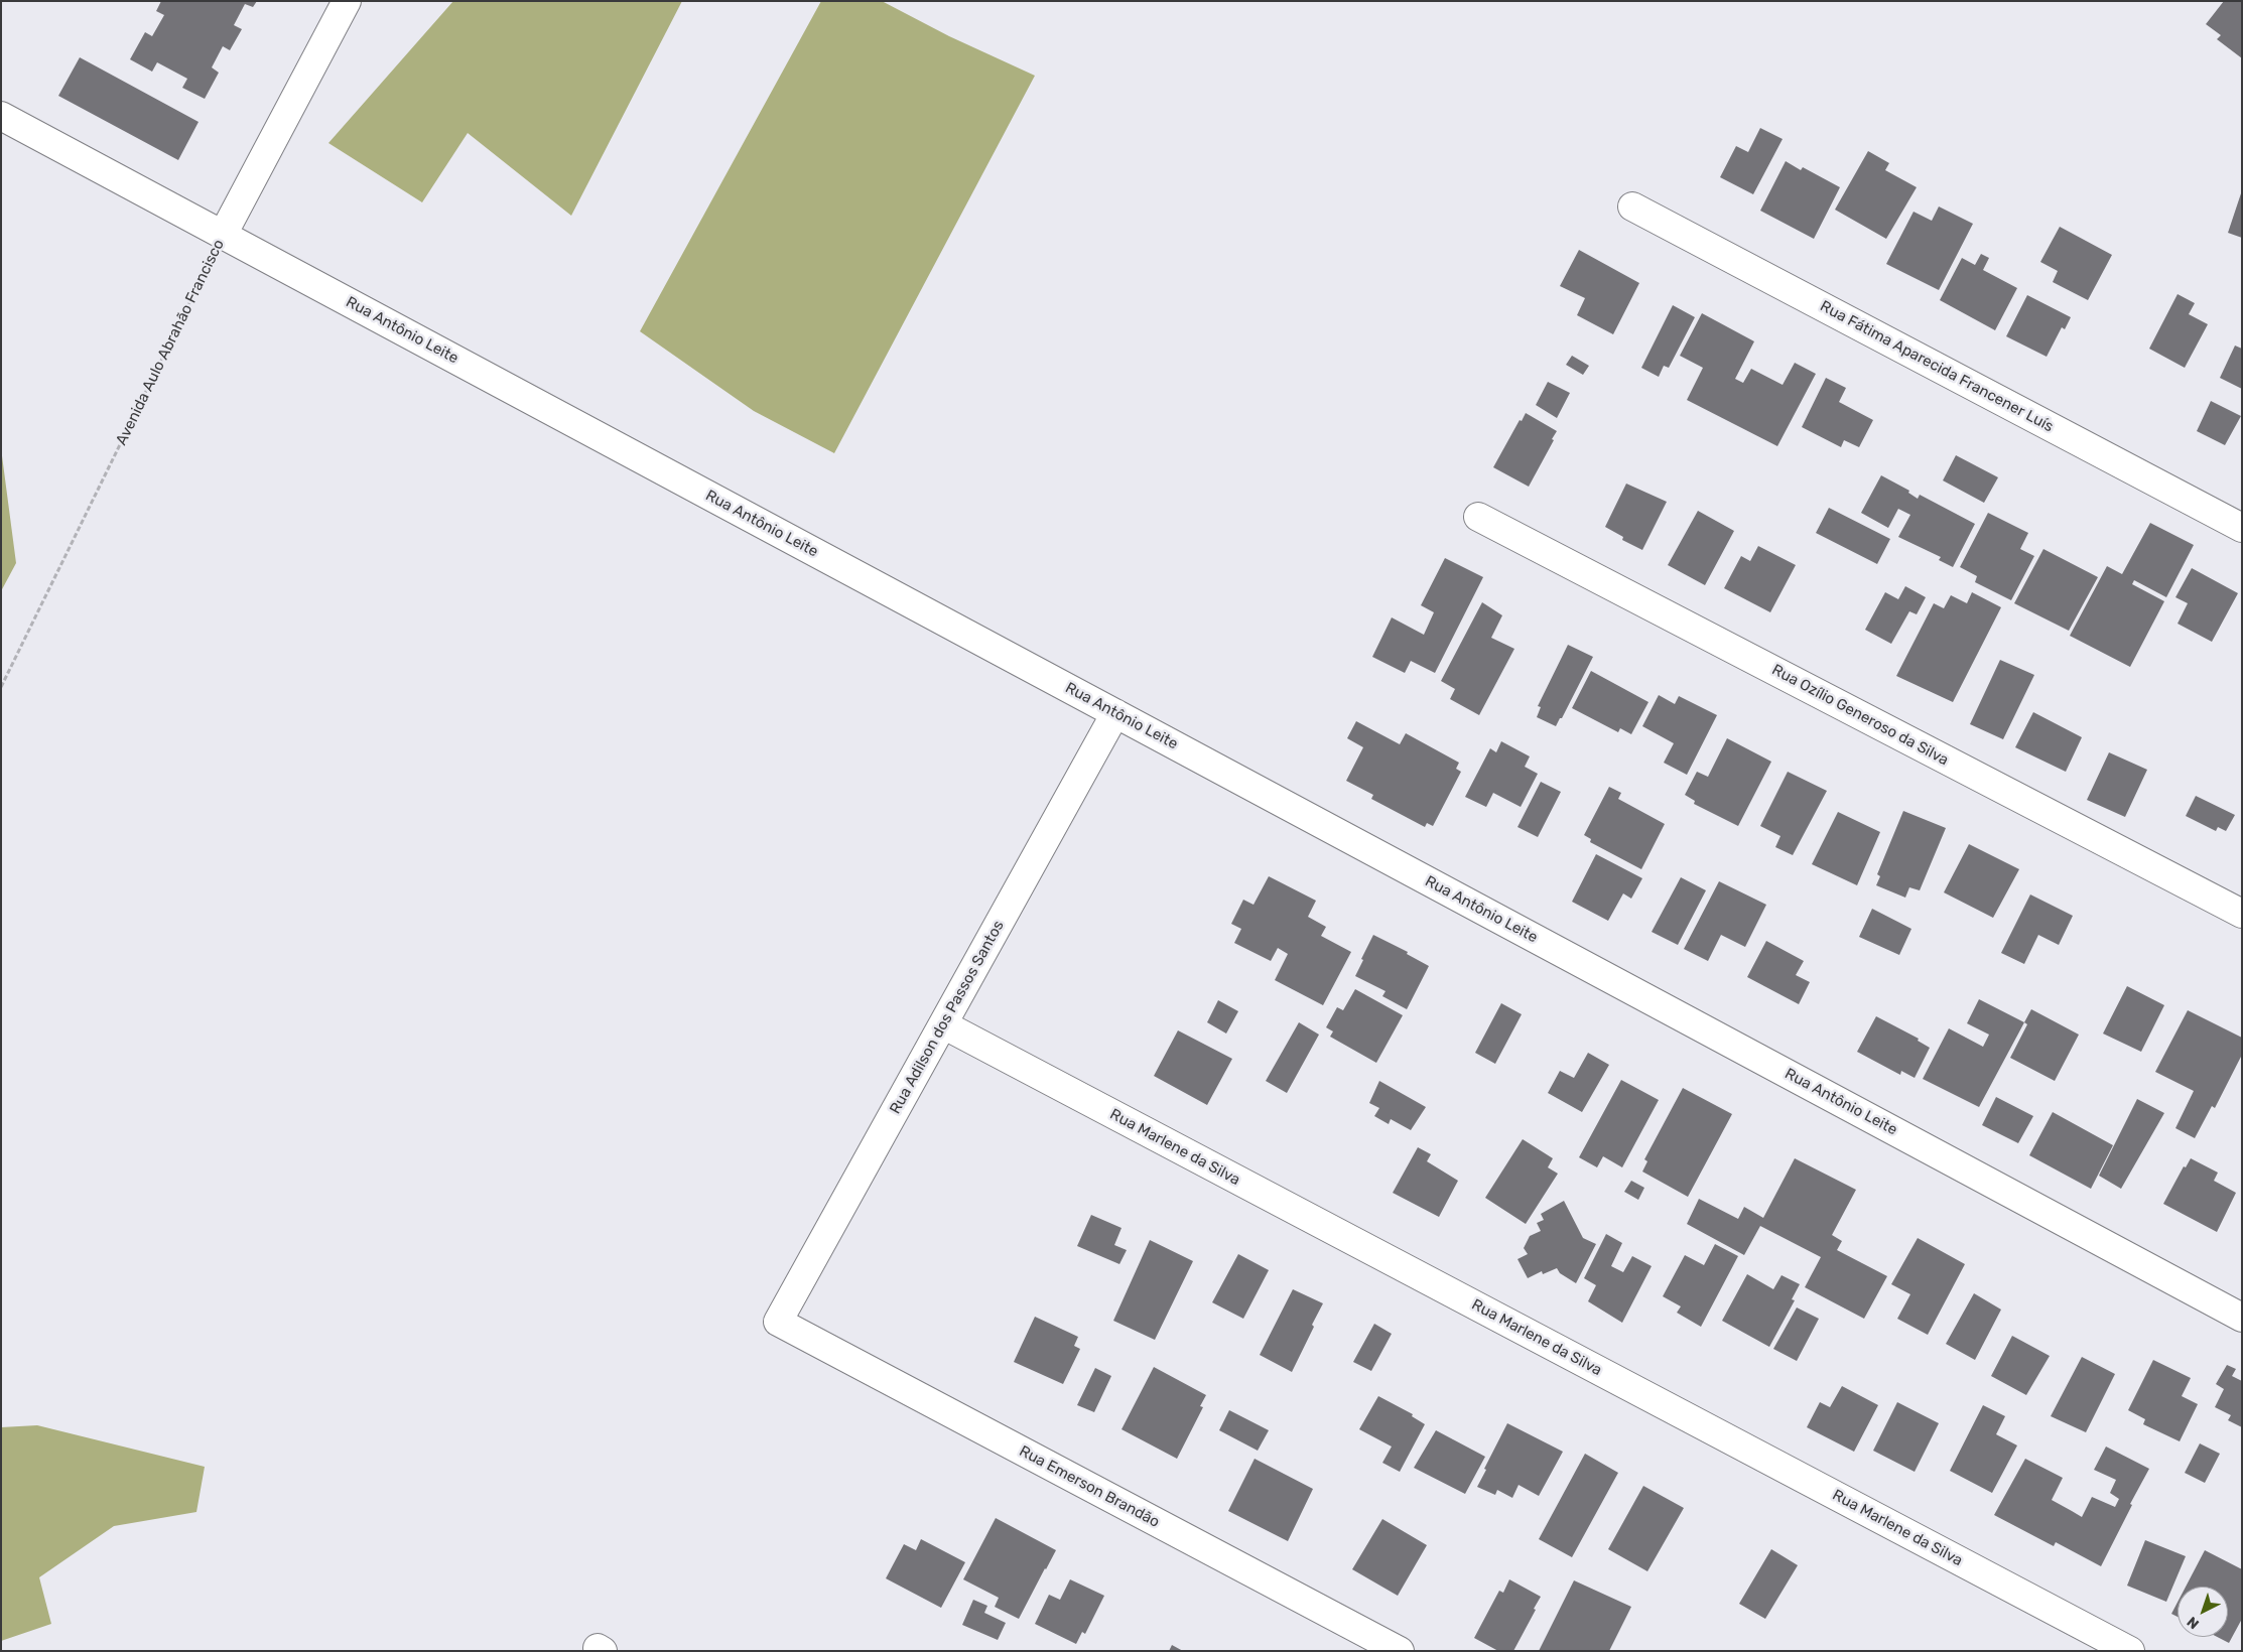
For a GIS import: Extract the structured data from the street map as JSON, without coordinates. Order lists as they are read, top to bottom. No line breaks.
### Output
{"streets":{"street":["Rua Antônio Leite","Avenida Aulo Abrahão Francisco","Rua Fátima Aparecida Francener Luís","Rua Ozílio Generoso da Silva","Rua Adilson dos Passos Santos","Rua Marlene da Silva","Rua Emerson Brandão"]},"crossings":[["Rua Antônio Leite","Avenida Aulo Abrahão Francisco"],["Rua Antônio Leite","Rua Adilson dos Passos Santos"],["Rua Adilson dos Passos Santos","Rua Marlene da Silva"],["Rua Adilson dos Passos Santos","Rua Emerson Brandão"]],"north":"bottom left"}
